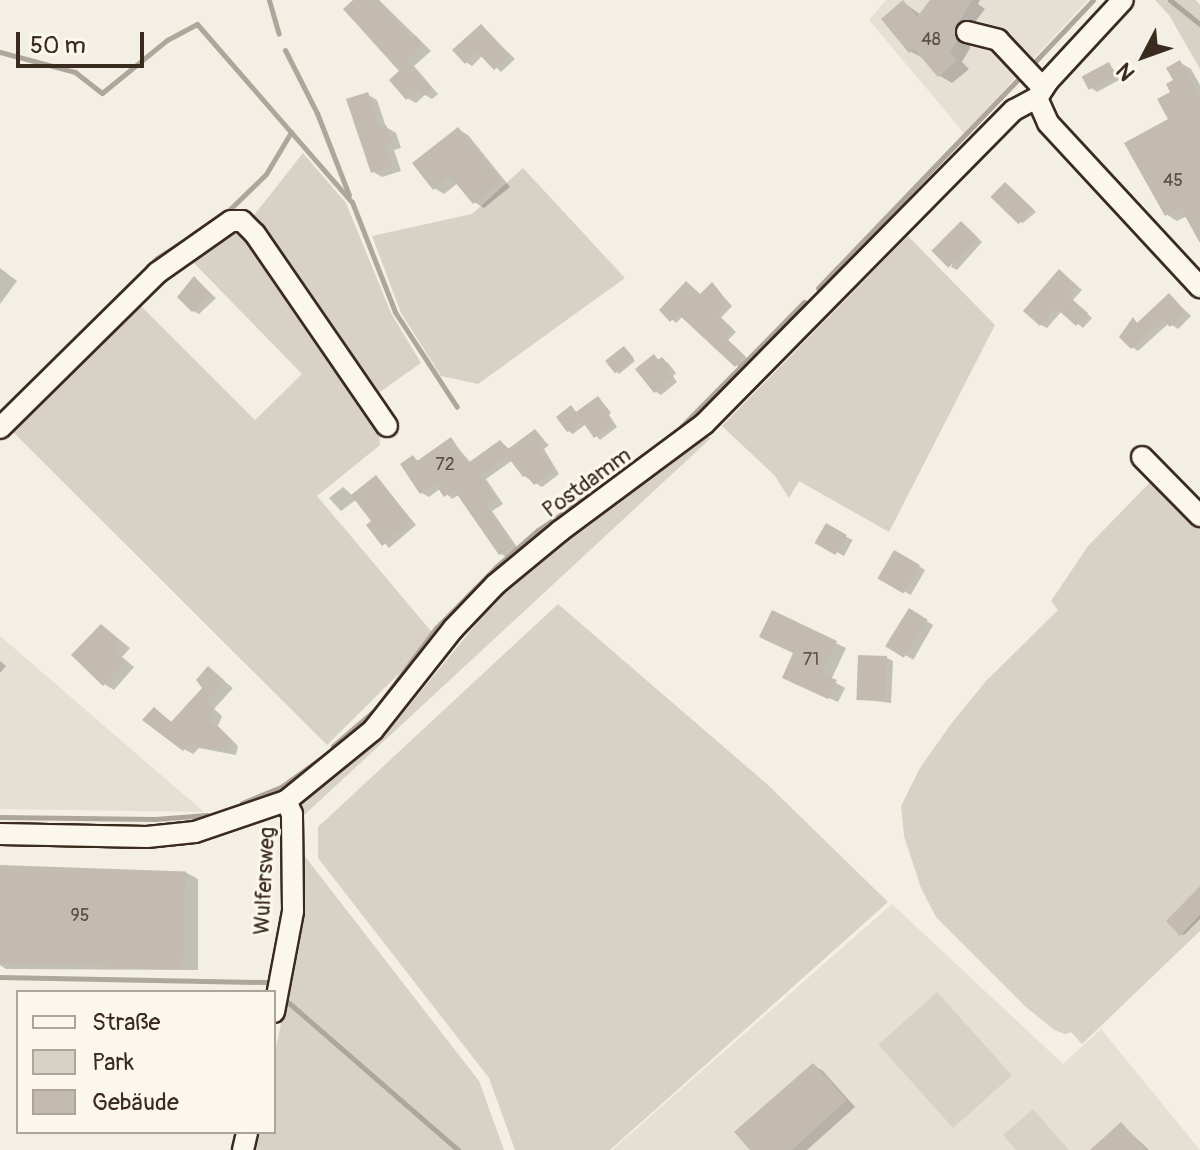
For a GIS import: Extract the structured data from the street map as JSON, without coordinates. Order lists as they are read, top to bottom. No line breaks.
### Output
{"streets":{"street":["Postdamm","Wulfersweg"]},"crossings":[["Postdamm","Wulfersweg"]],"house_numbers":["48","45","72","71","95"],"legend":["Straße","Park","Gebäude"],"scale_bar":"50 m","north":"bottom left"}
